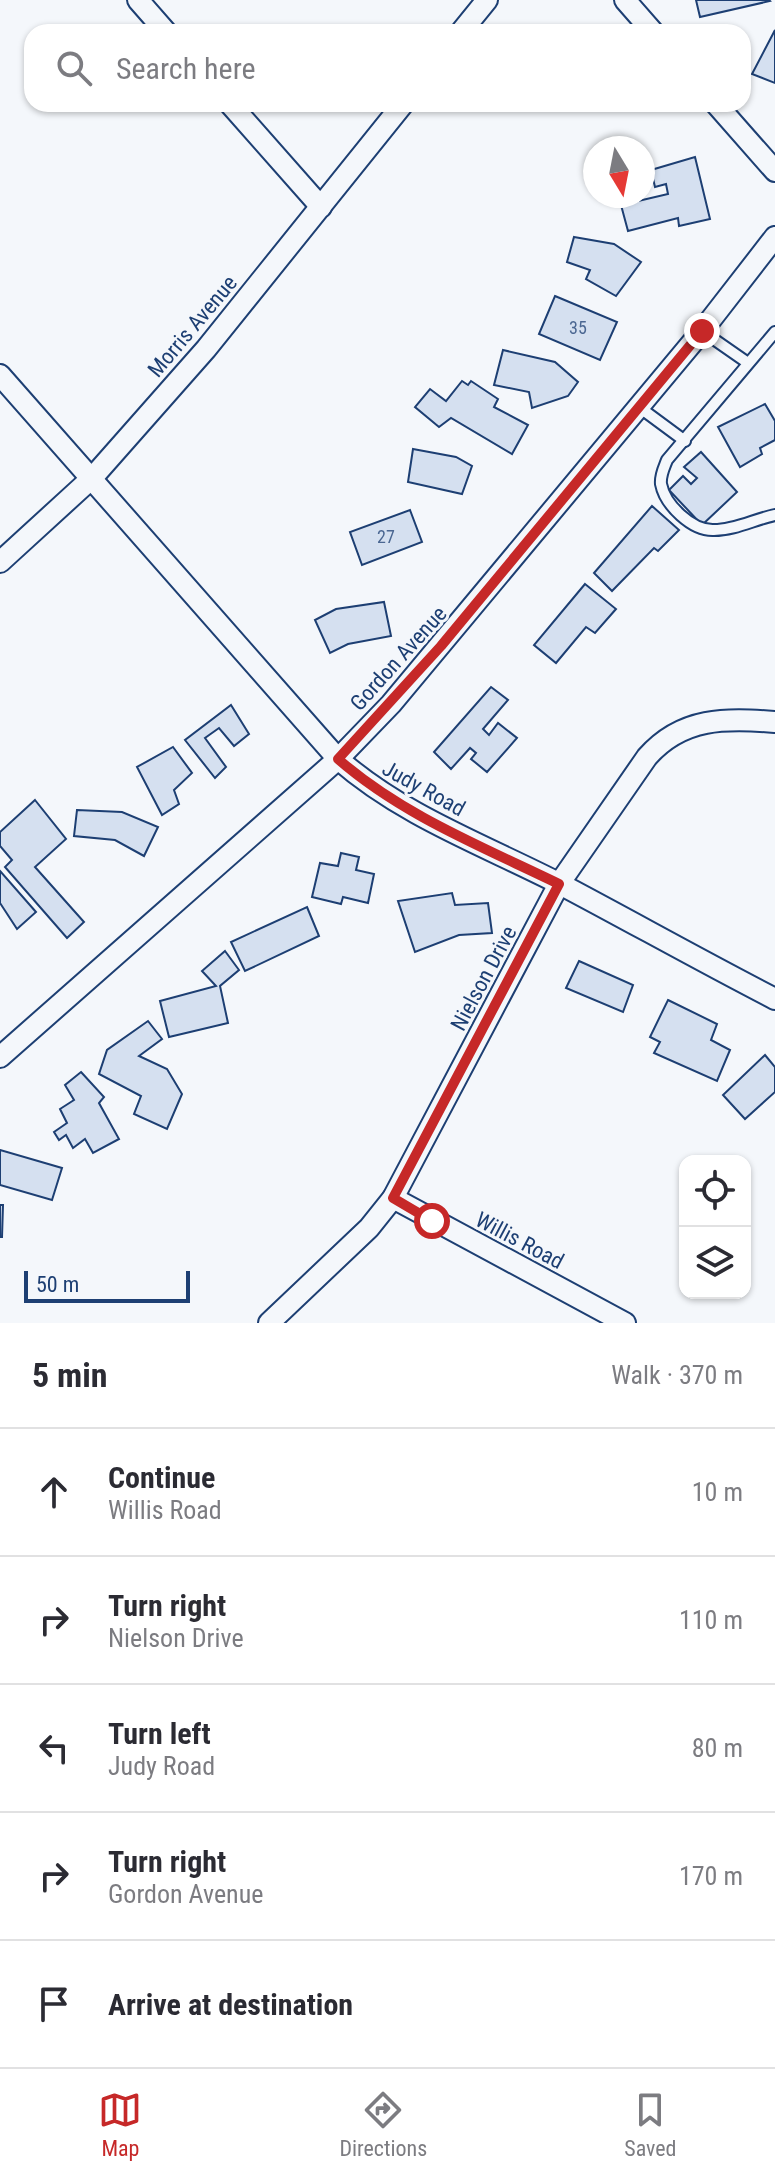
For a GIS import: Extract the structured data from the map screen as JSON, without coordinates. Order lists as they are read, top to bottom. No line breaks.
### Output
{"streets":{"street":["Morris Avenue","Gordon Avenue","Judy Road","Nielson Drive","Willis Road"]},"crossings":[["Morris Avenue","Judy Road"],["Gordon Avenue","Judy Road"],["Judy Road","Nielson Drive"],["Nielson Drive","Willis Road"]],"house_numbers":["35","27"],"scale_bar":"50 m","north":"bottom","page":{"search":"Search here","scale":"50 m","heading":["5 min","Walk · 370 m"],"list":[["Continue","Willis Road","10 m"],["Turn right","Nielson Drive","110 m"],["Turn left","Judy Road","80 m"],["Turn right","Gordon Avenue","170 m"],"Arrive at destination"],"nav":["Map","Directions","Saved"]}}
